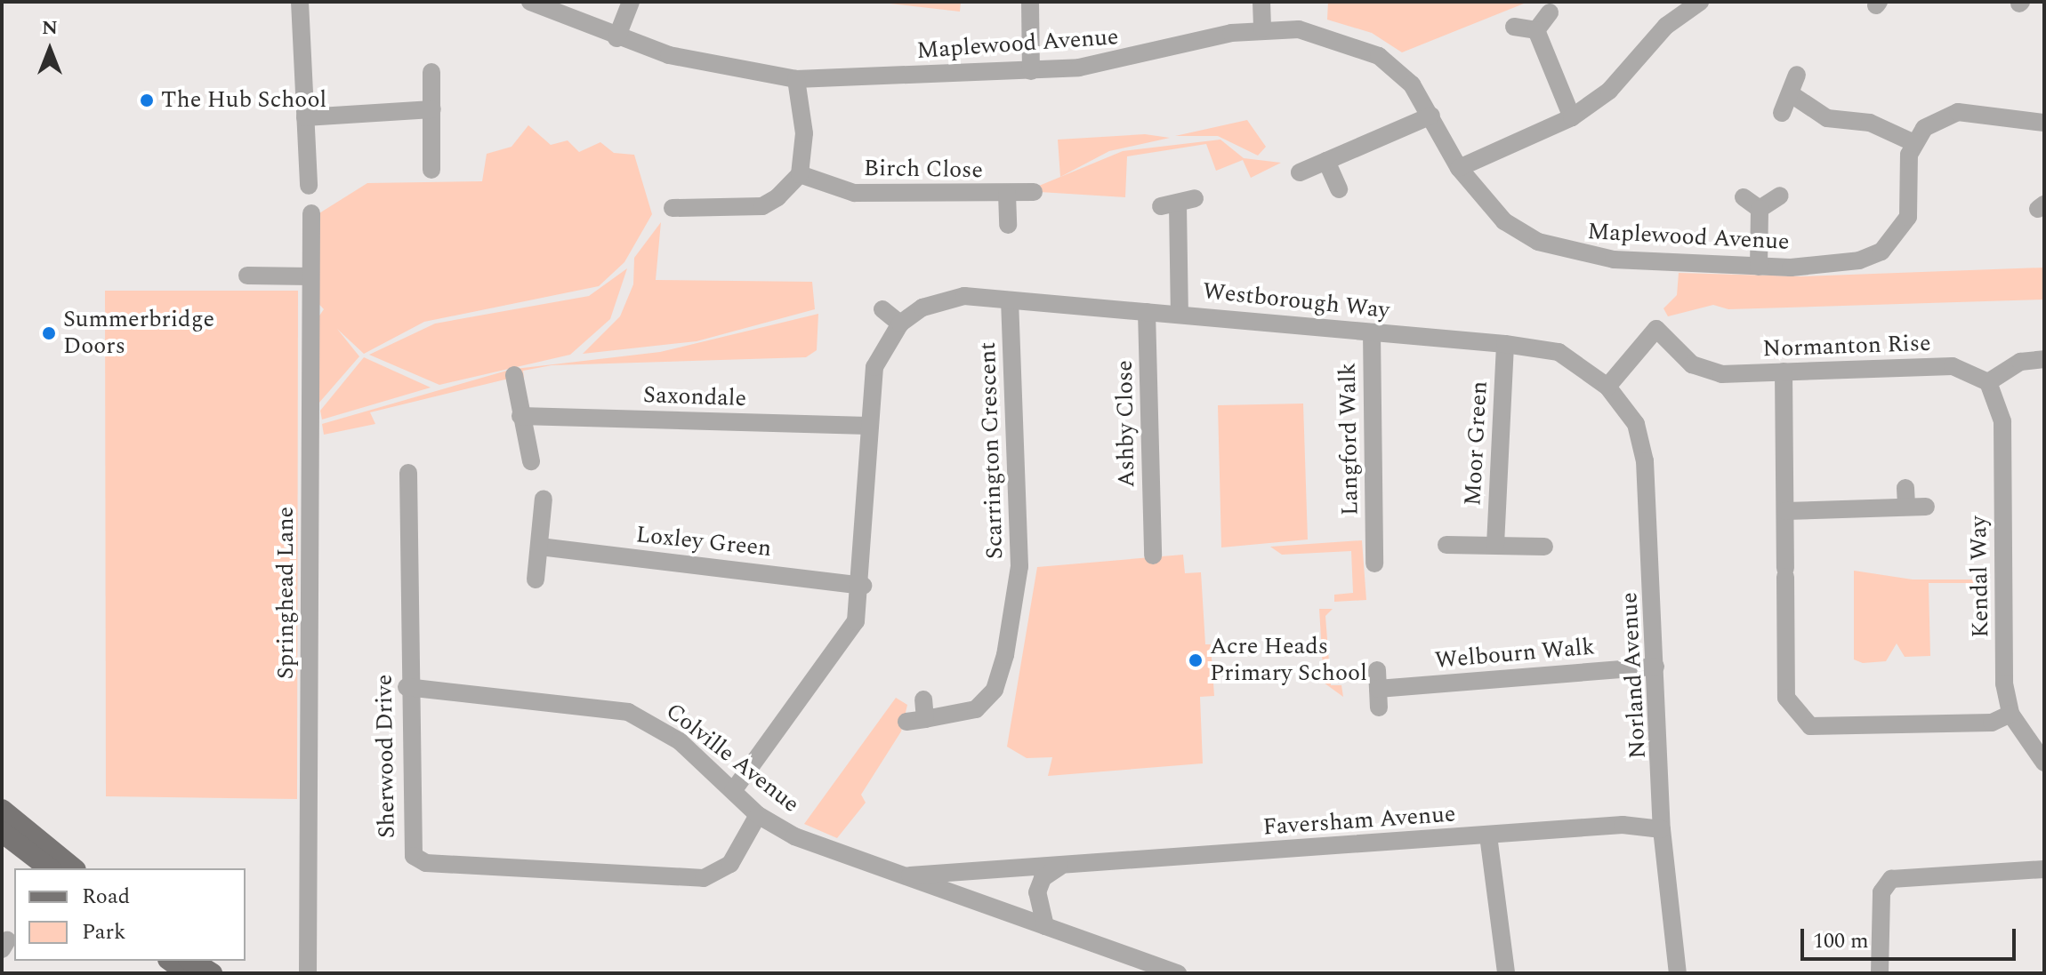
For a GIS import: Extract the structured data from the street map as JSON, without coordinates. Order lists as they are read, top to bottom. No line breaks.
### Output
{"streets":{"street":["Maplewood Avenue","Birch Close","Westborough Way","Normanton Rise","Saxondale","Ashby Close","Langford Walk","Moor Green","Scarrington Crescent","Loxley Green","Kendal Way","Springhead Lane","Welbourn Walk","Norland Avenue","Sherwood Drive","Colville Avenue","Faversham Avenue"]},"crossings":[["Westborough Way","Normanton Rise"],["Westborough Way","Saxondale"],["Westborough Way","Ashby Close"],["Westborough Way","Langford Walk"],["Westborough Way","Moor Green"],["Westborough Way","Scarrington Crescent"],["Westborough Way","Loxley Green"],["Westborough Way","Norland Avenue"],["Westborough Way","Colville Avenue"],["Normanton Rise","Kendal Way"],["Normanton Rise","Norland Avenue"],["Welbourn Walk","Norland Avenue"],["Norland Avenue","Faversham Avenue"],["Sherwood Drive","Colville Avenue"],["Colville Avenue","Faversham Avenue"]],"places":["The Hub School","Summerbridge Doors","Acre Heads Primary School"],"legend":["Road","Park"],"scale_bar":"100 m","north":"top"}
